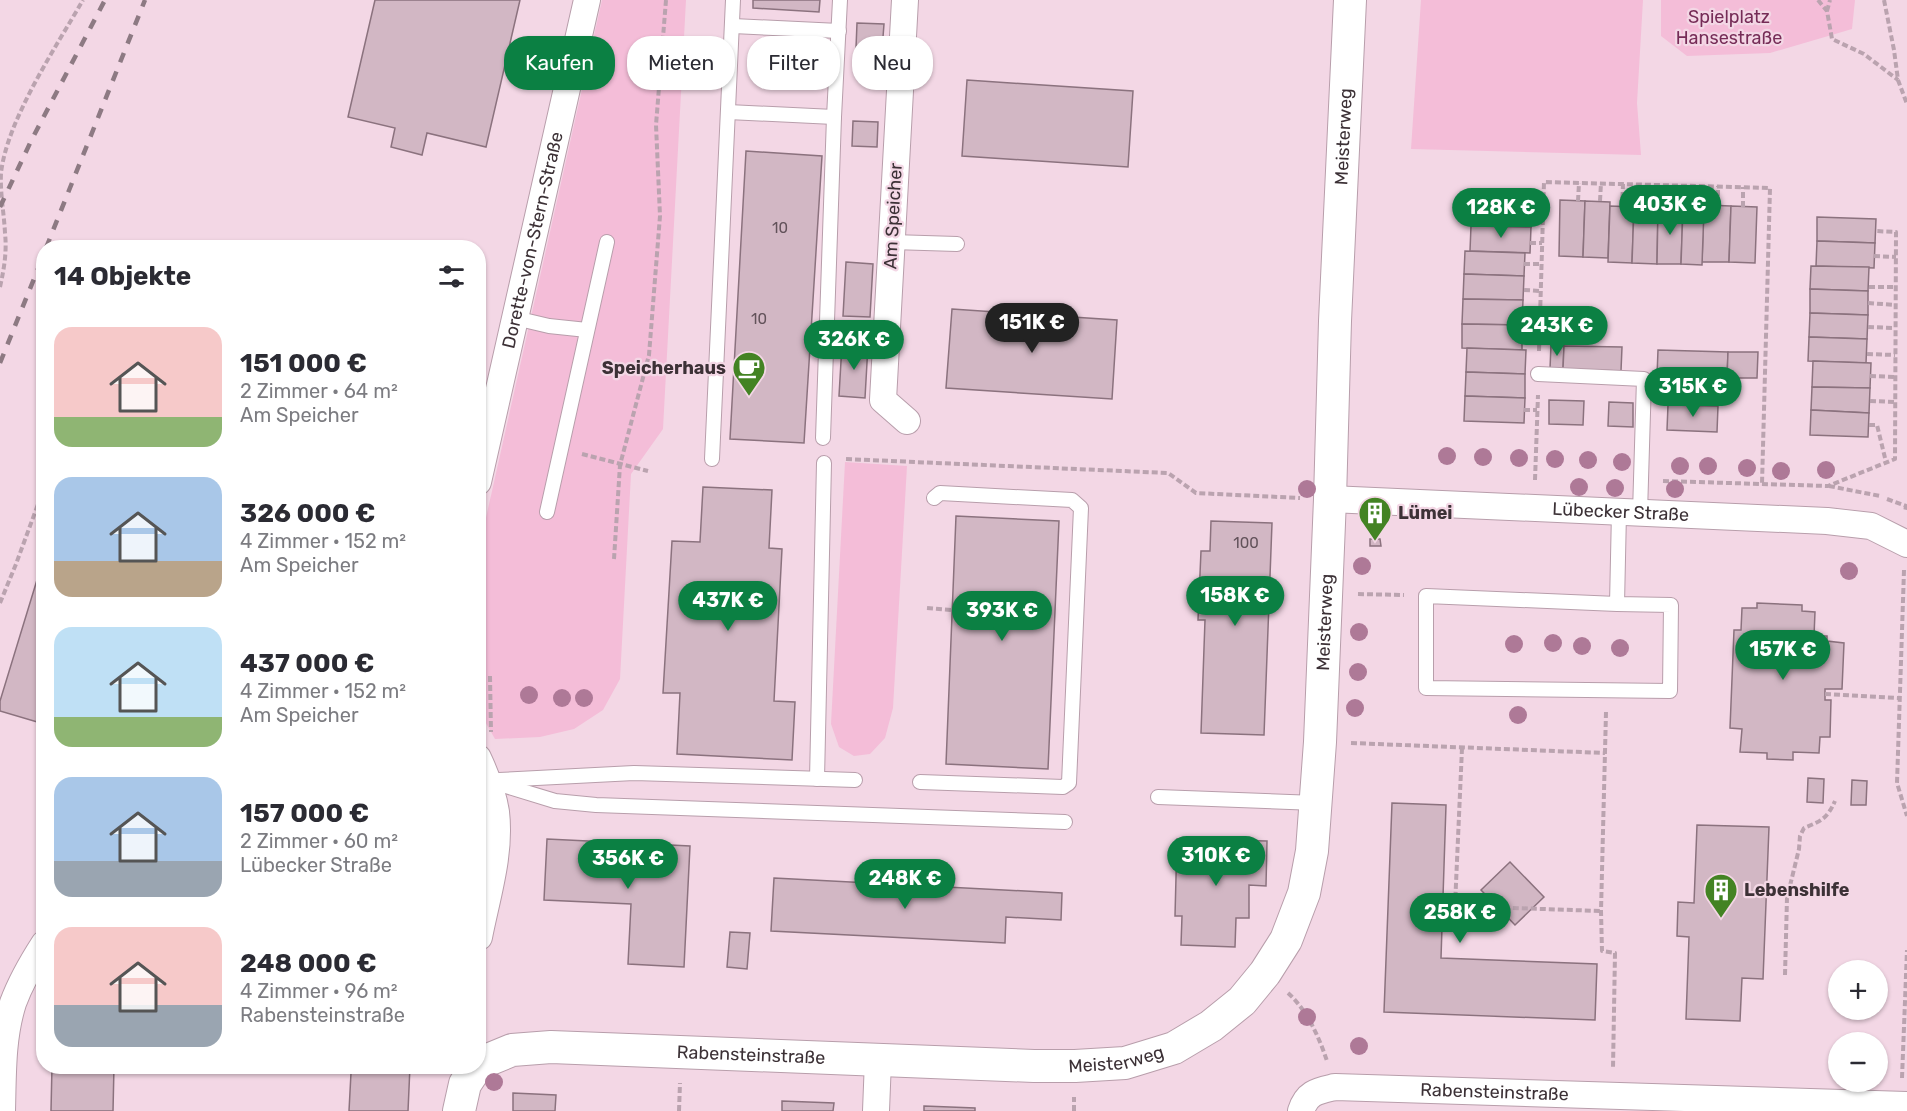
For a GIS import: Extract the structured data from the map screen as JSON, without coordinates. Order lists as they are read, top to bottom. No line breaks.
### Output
{"streets":{"street":["Meisterweg","Am Speicher","Dorette-von-Stern-Straße","Lübecker Straße","Rabensteinstraße"]},"crossings":[["Meisterweg","Lübecker Straße"],["Meisterweg","Rabensteinstraße"]],"parks":["Spielplatz Hansestraße"],"places":{"cafe":["Speicherhaus"],"building":["Lümei","Lebenshilfe"]},"house_numbers":["10","10","100"],"page":{"chip":["Kaufen","Mieten","Filter","Neu"],"price":["403K €","128K €","151K €","243K €","326K €","315K €","158K €","437K €","393K €","157K €","310K €","356K €","248K €","258K €"],"heading":"14 Objekte","list":[{"name":"151 000 €","note":"2 Zimmer · 64 m² · Am Speicher"},{"name":"326 000 €","note":"4 Zimmer · 152 m² · Am Speicher"},{"name":"437 000 €","note":"4 Zimmer · 152 m² · Am Speicher"},{"name":"157 000 €","note":"2 Zimmer · 60 m² · Lübecker Straße"},{"name":"248 000 €","note":"4 Zimmer · 96 m² · Rabensteinstraße"}],"map_buttons":["+","−"]}}
